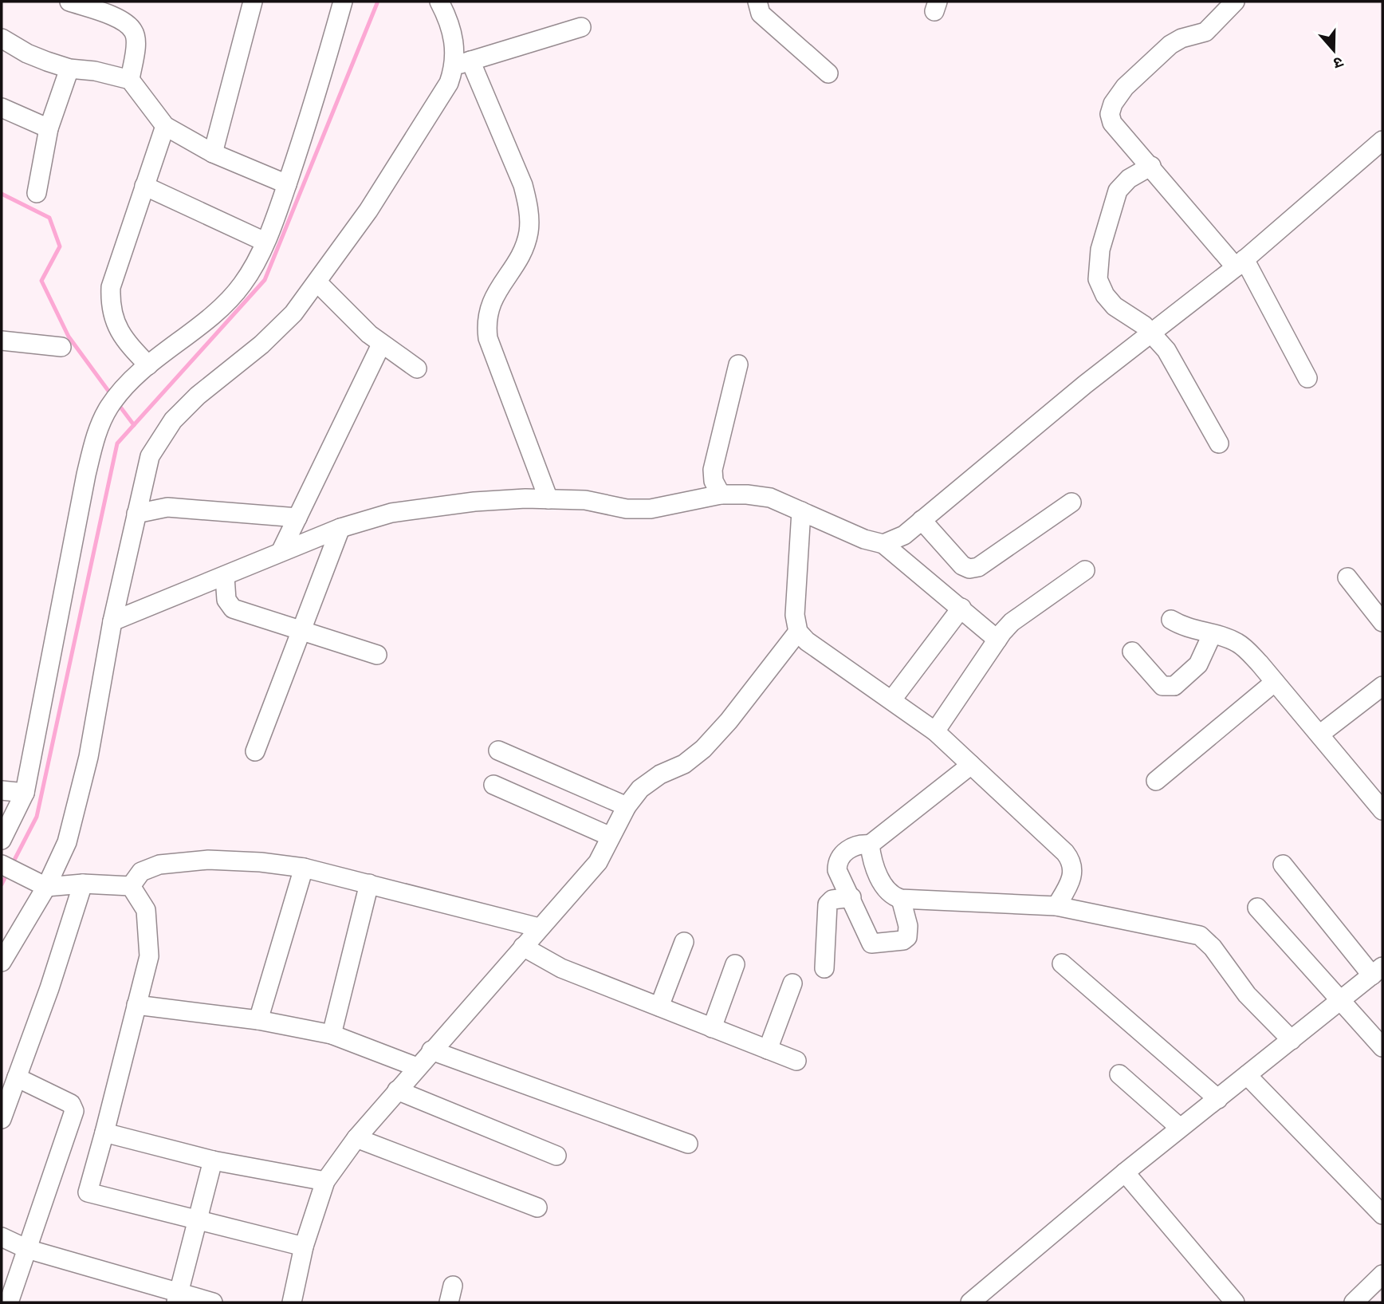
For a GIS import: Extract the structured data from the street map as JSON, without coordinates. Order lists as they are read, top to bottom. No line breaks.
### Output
{"north":"bottom"}
